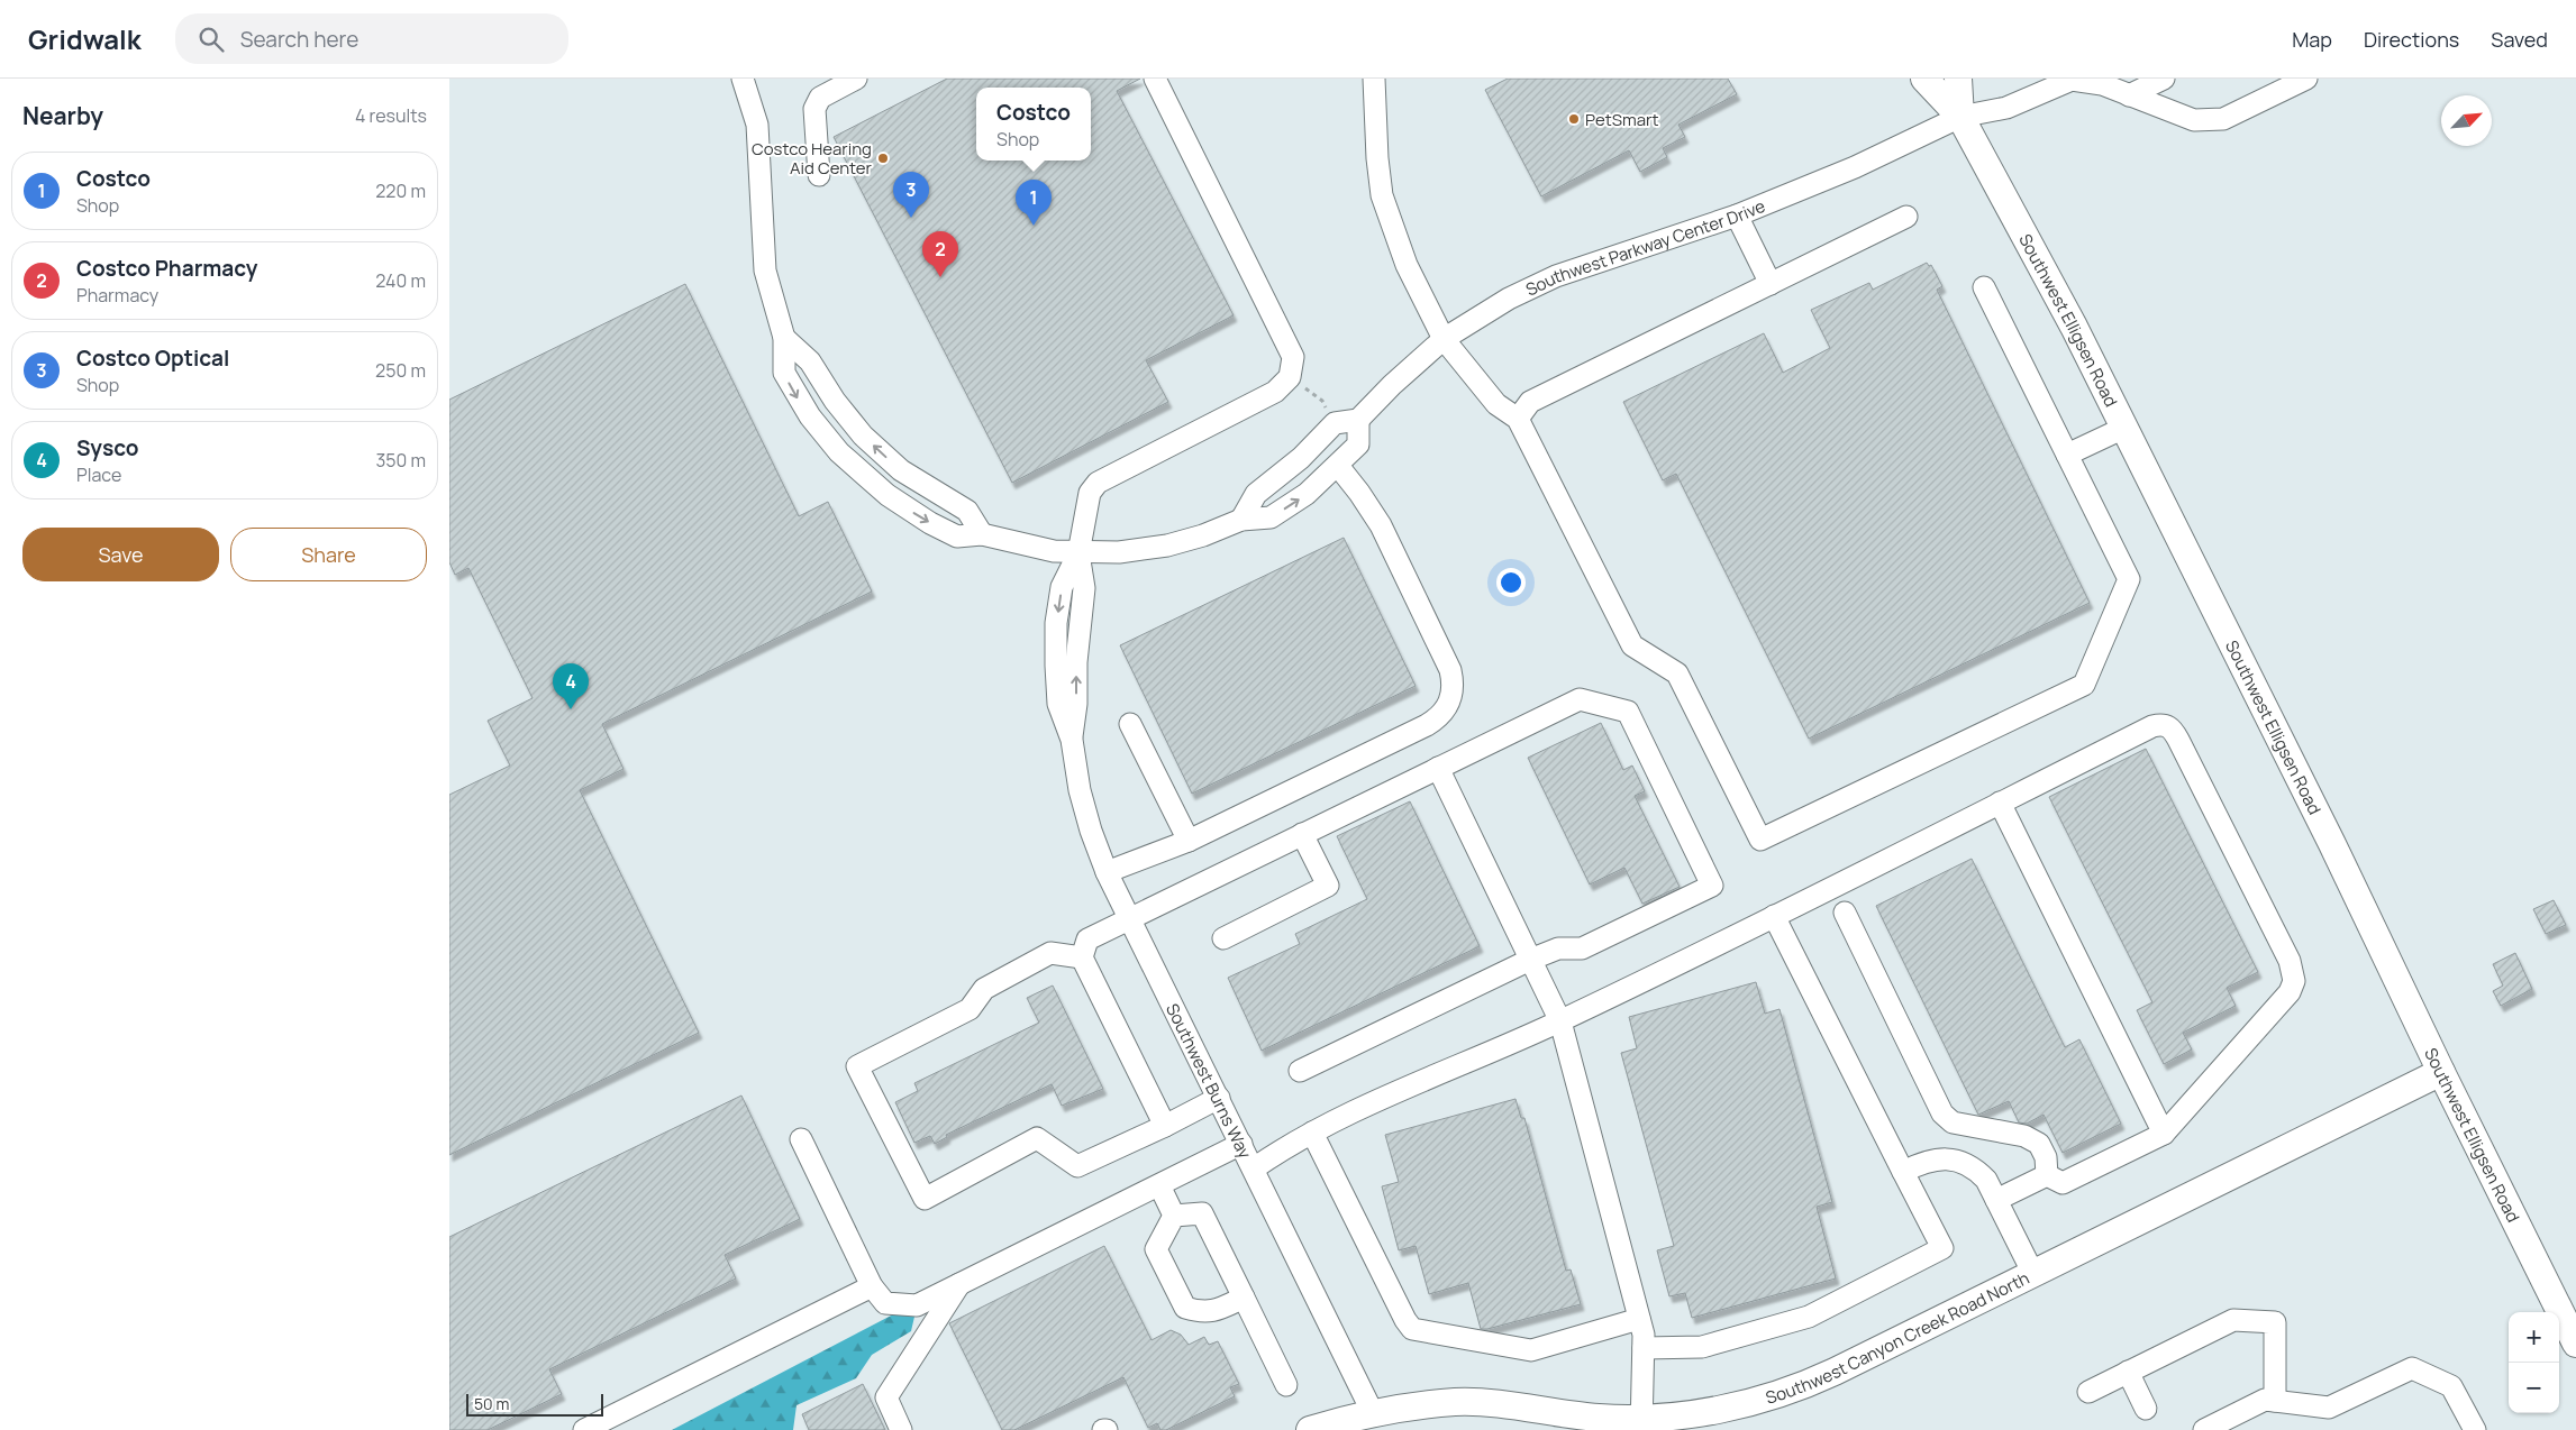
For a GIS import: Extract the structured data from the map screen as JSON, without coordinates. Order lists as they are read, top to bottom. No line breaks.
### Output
{"streets":{"main road":["Southwest Elligsen Road","Southwest Canyon Creek Road North"],"street":["Southwest Parkway Center Drive","Southwest Burns Way"]},"crossings":[["Southwest Parkway Center Drive","Southwest Elligsen Road"],["Southwest Elligsen Road","Southwest Canyon Creek Road North"],["Southwest Burns Way","Southwest Canyon Creek Road North"]],"places":["PetSmart","Costco Hearing Aid Center"],"scale_bar":"50 m","north":"top right","page":{"header":"Gridwalk","search":"Search here","nav":["Map","Directions","Saved"],"heading":["Nearby","4 results"],"popup":["Costco","Shop"],"list":[{"mark":"1","name":"Costco","note":"Shop","value":"220 m"},{"mark":"2","name":"Costco Pharmacy","note":"Pharmacy","value":"240 m"},{"mark":"3","name":"Costco Optical","note":"Shop","value":"250 m"},{"mark":"4","name":"Sysco","note":"Place","value":"350 m"}],"pins":["3","1","2","4"],"buttons":["Save","Share"],"map_buttons":["+","−"],"scale":"50 m"}}
